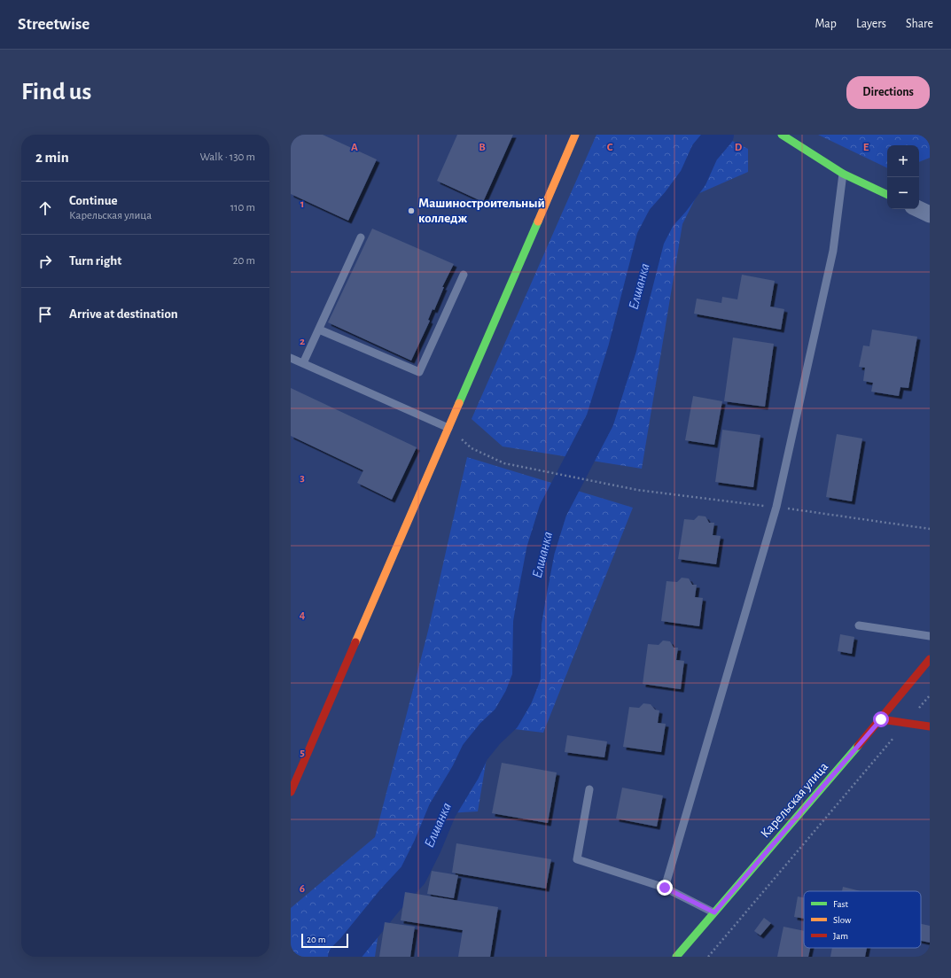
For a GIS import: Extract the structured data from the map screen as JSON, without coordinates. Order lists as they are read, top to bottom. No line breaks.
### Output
{"streets":{"street":["Карельская улица"]},"water":["Елшанка"],"places":["Машиностроительный колледж"],"legend":["Fast","Slow","Jam"],"scale_bar":"20 m","page":{"header":"Streetwise","nav":["Map","Layers","Share"],"buttons":"Directions","title":"Find us","heading":["2 min","Walk · 130 m"],"map_buttons":["+","−"],"list":[["Continue","Карельская улица","110 m"],["Turn right","20 m"],"Arrive at destination"],"scale":"20 m"},"grid":{"columns":["A","B","C","D","E"],"rows":["1","2","3","4","5","6"]}}
